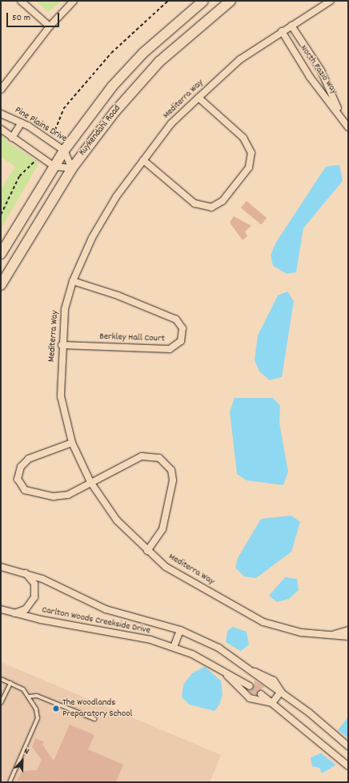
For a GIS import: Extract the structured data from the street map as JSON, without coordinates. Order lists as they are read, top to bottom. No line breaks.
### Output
{"streets":{"main road":["Kuykendahl Road"],"street":["North Fazio Way","Mediterra Way","Pine Plains Drive","Berkley Hall Court","Carlton Woods Creekside Drive"]},"crossings":[["North Fazio Way","Mediterra Way"],["Mediterra Way","Berkley Hall Court"],["Pine Plains Drive","Kuykendahl Road"]],"places":["The Woodlands Preparatory School"],"scale_bar":"50 m","north":"top right"}
